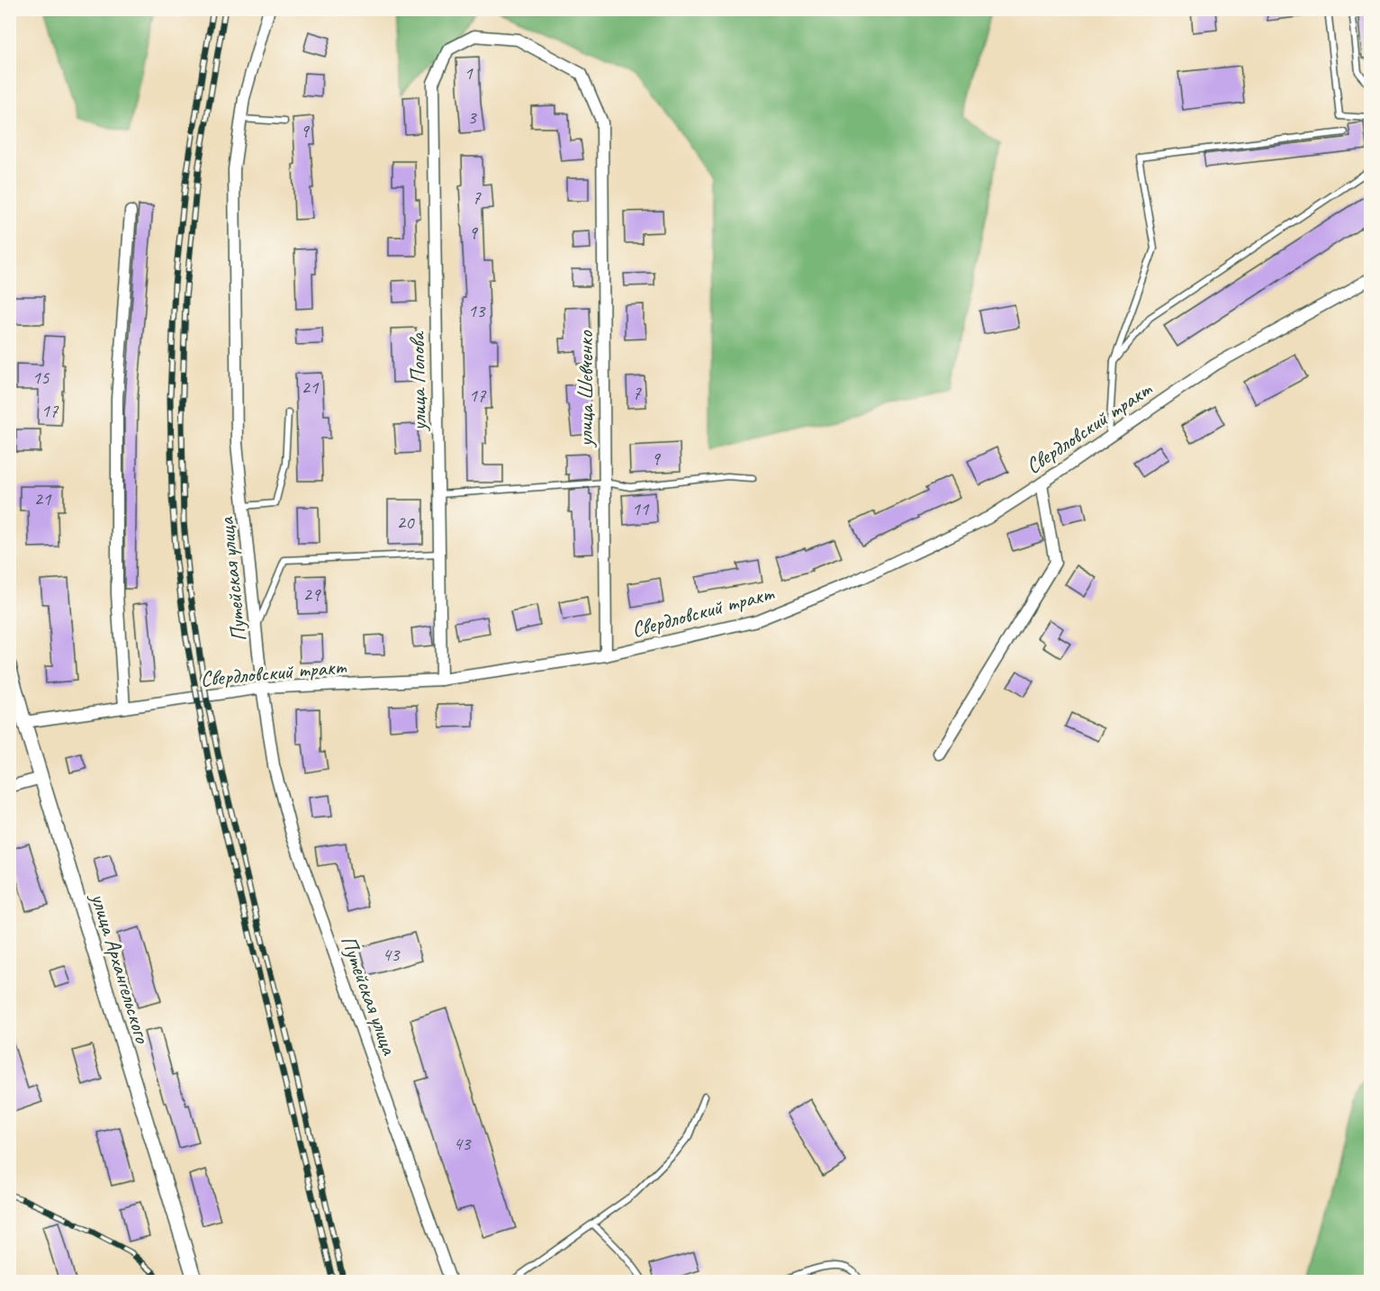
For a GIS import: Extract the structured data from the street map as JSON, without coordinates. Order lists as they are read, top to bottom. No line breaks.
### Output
{"streets":{"street":["улица Попова","улица Шевченко","Свердловский тракт","Путейская улица","улица Архангельского"]},"crossings":[["улица Попова","улица Шевченко"],["улица Попова","Свердловский тракт"],["улица Шевченко","Свердловский тракт"],["Свердловский тракт","Путейская улица"],["Свердловский тракт","улица Архангельского"]],"house_numbers":["1","3","9","7","9","13","15","21","7","17","17","9","21","11","20","29","43","43"]}
